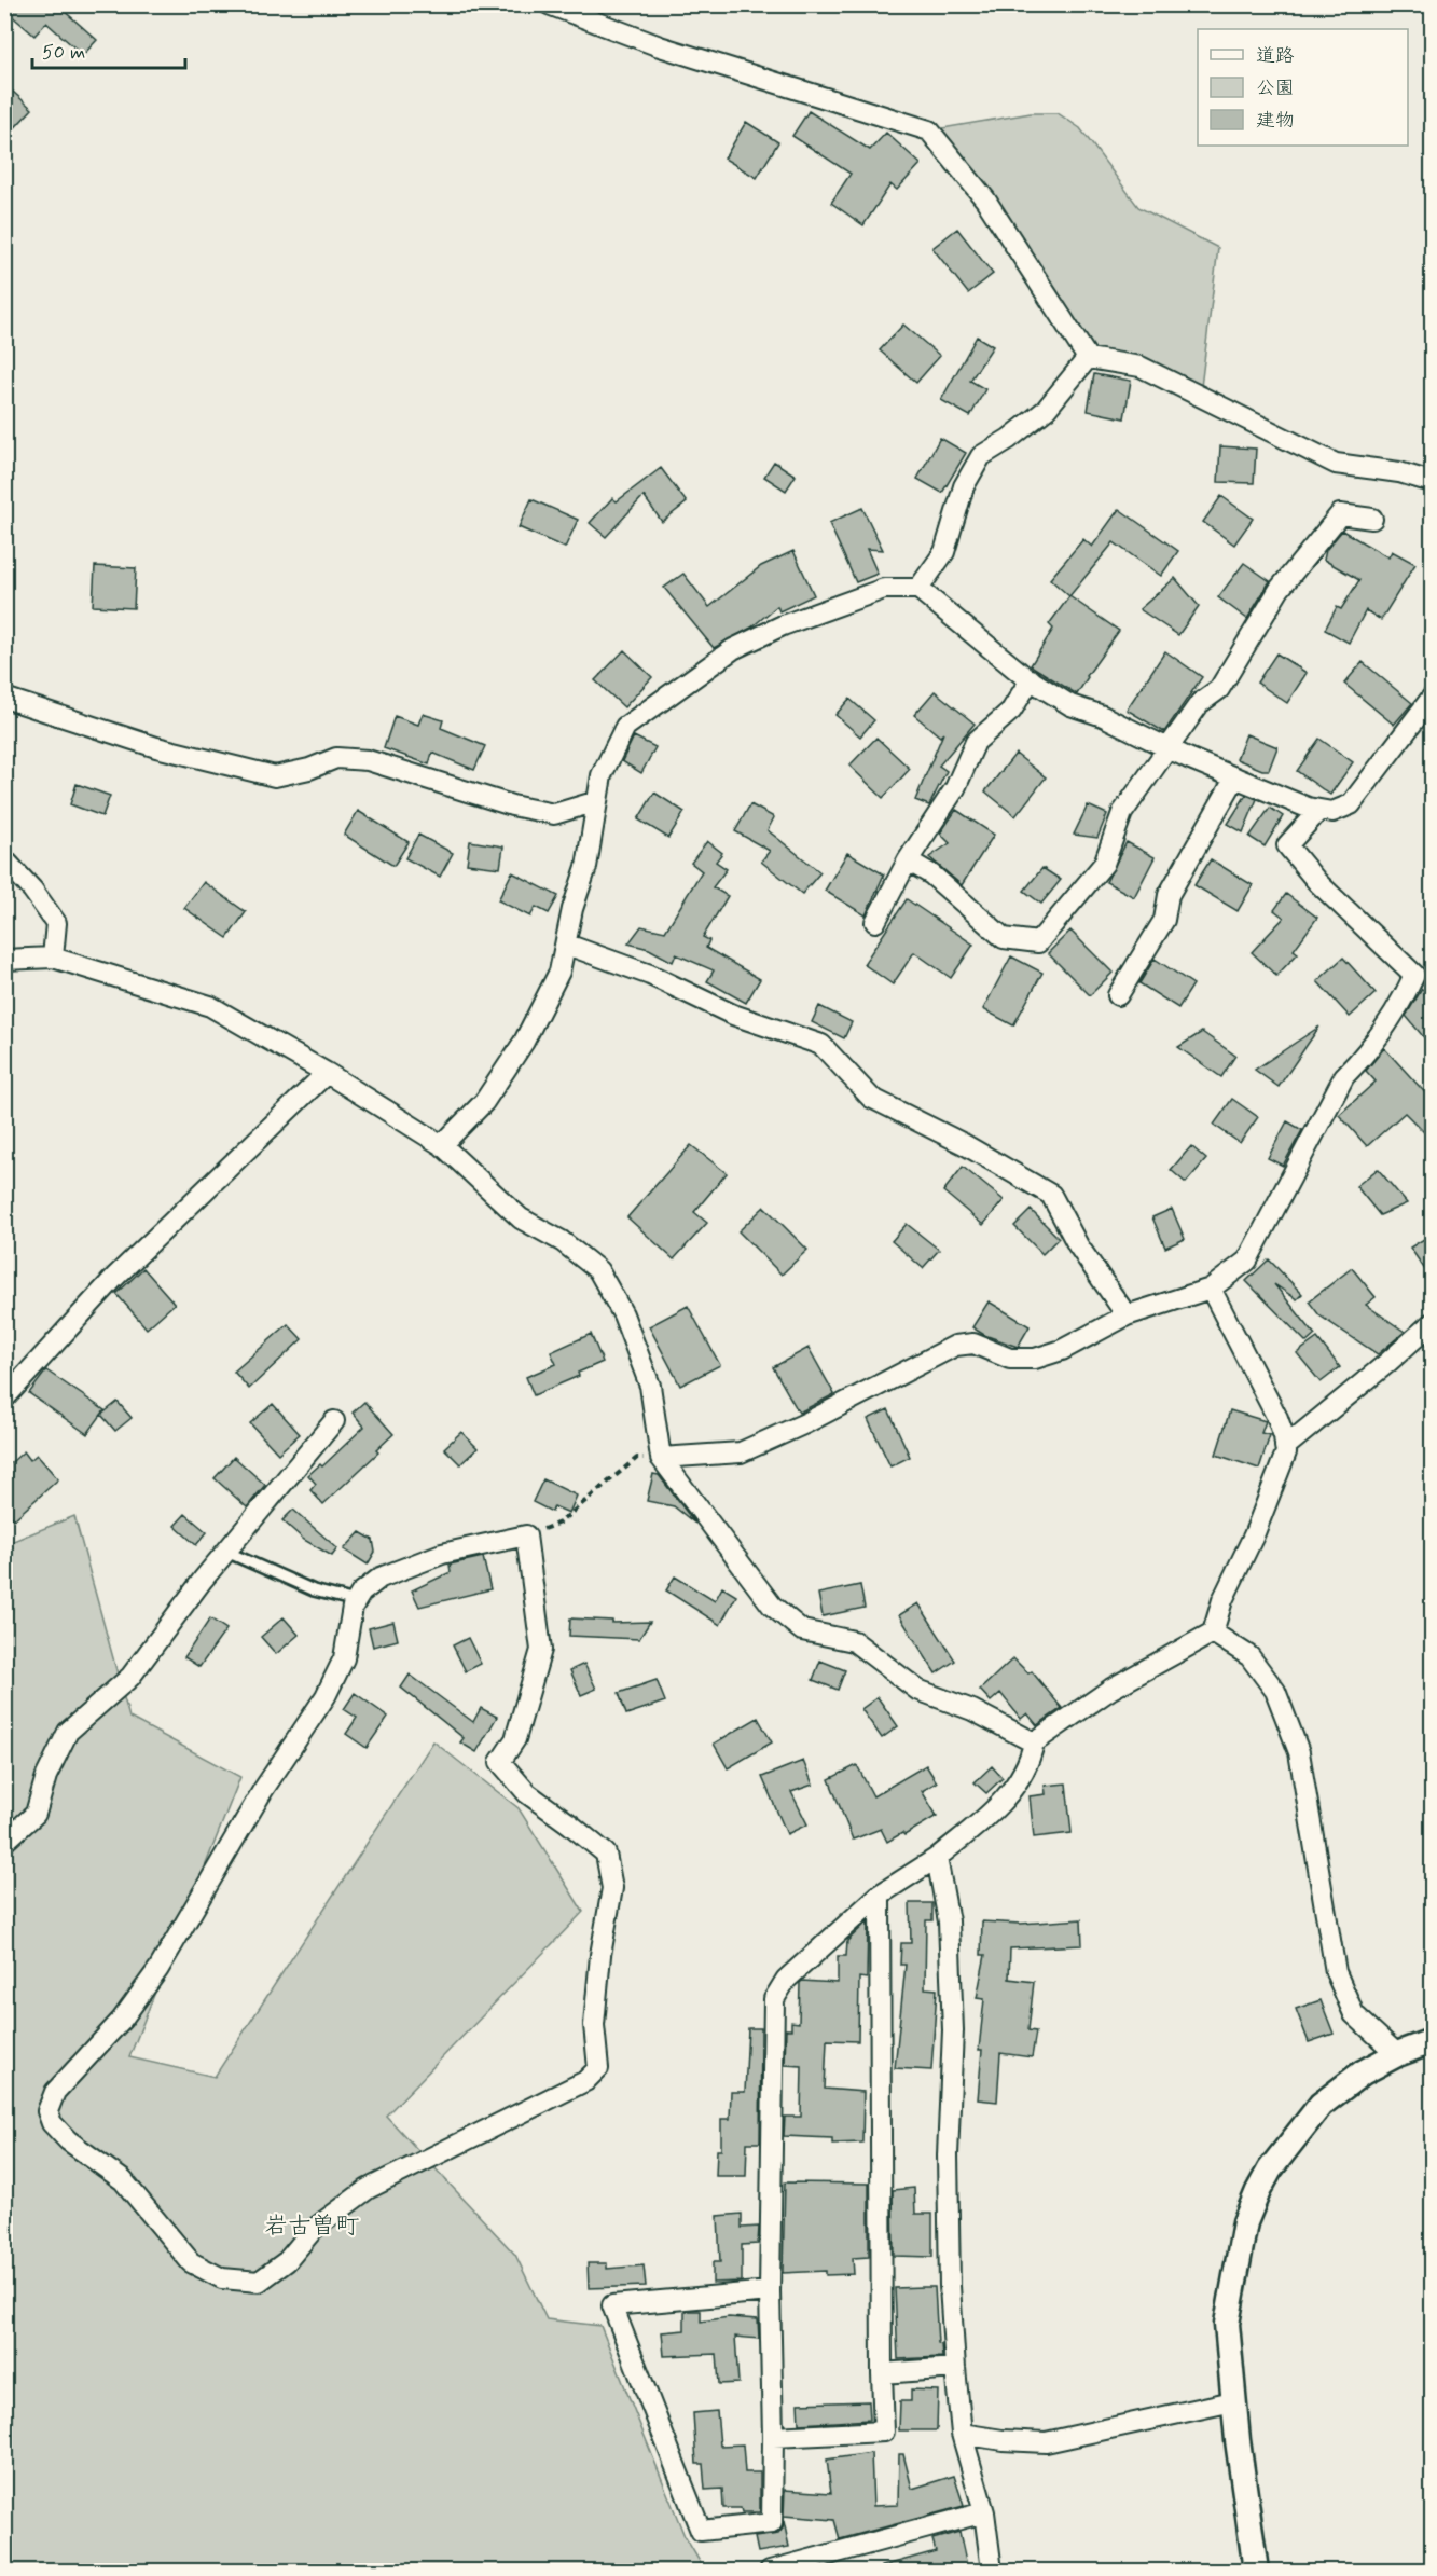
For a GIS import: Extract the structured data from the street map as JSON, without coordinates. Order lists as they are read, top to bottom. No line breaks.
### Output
{"districts":["岩古曽町"],"legend":["道路","公園","建物"],"scale_bar":"50 m"}
